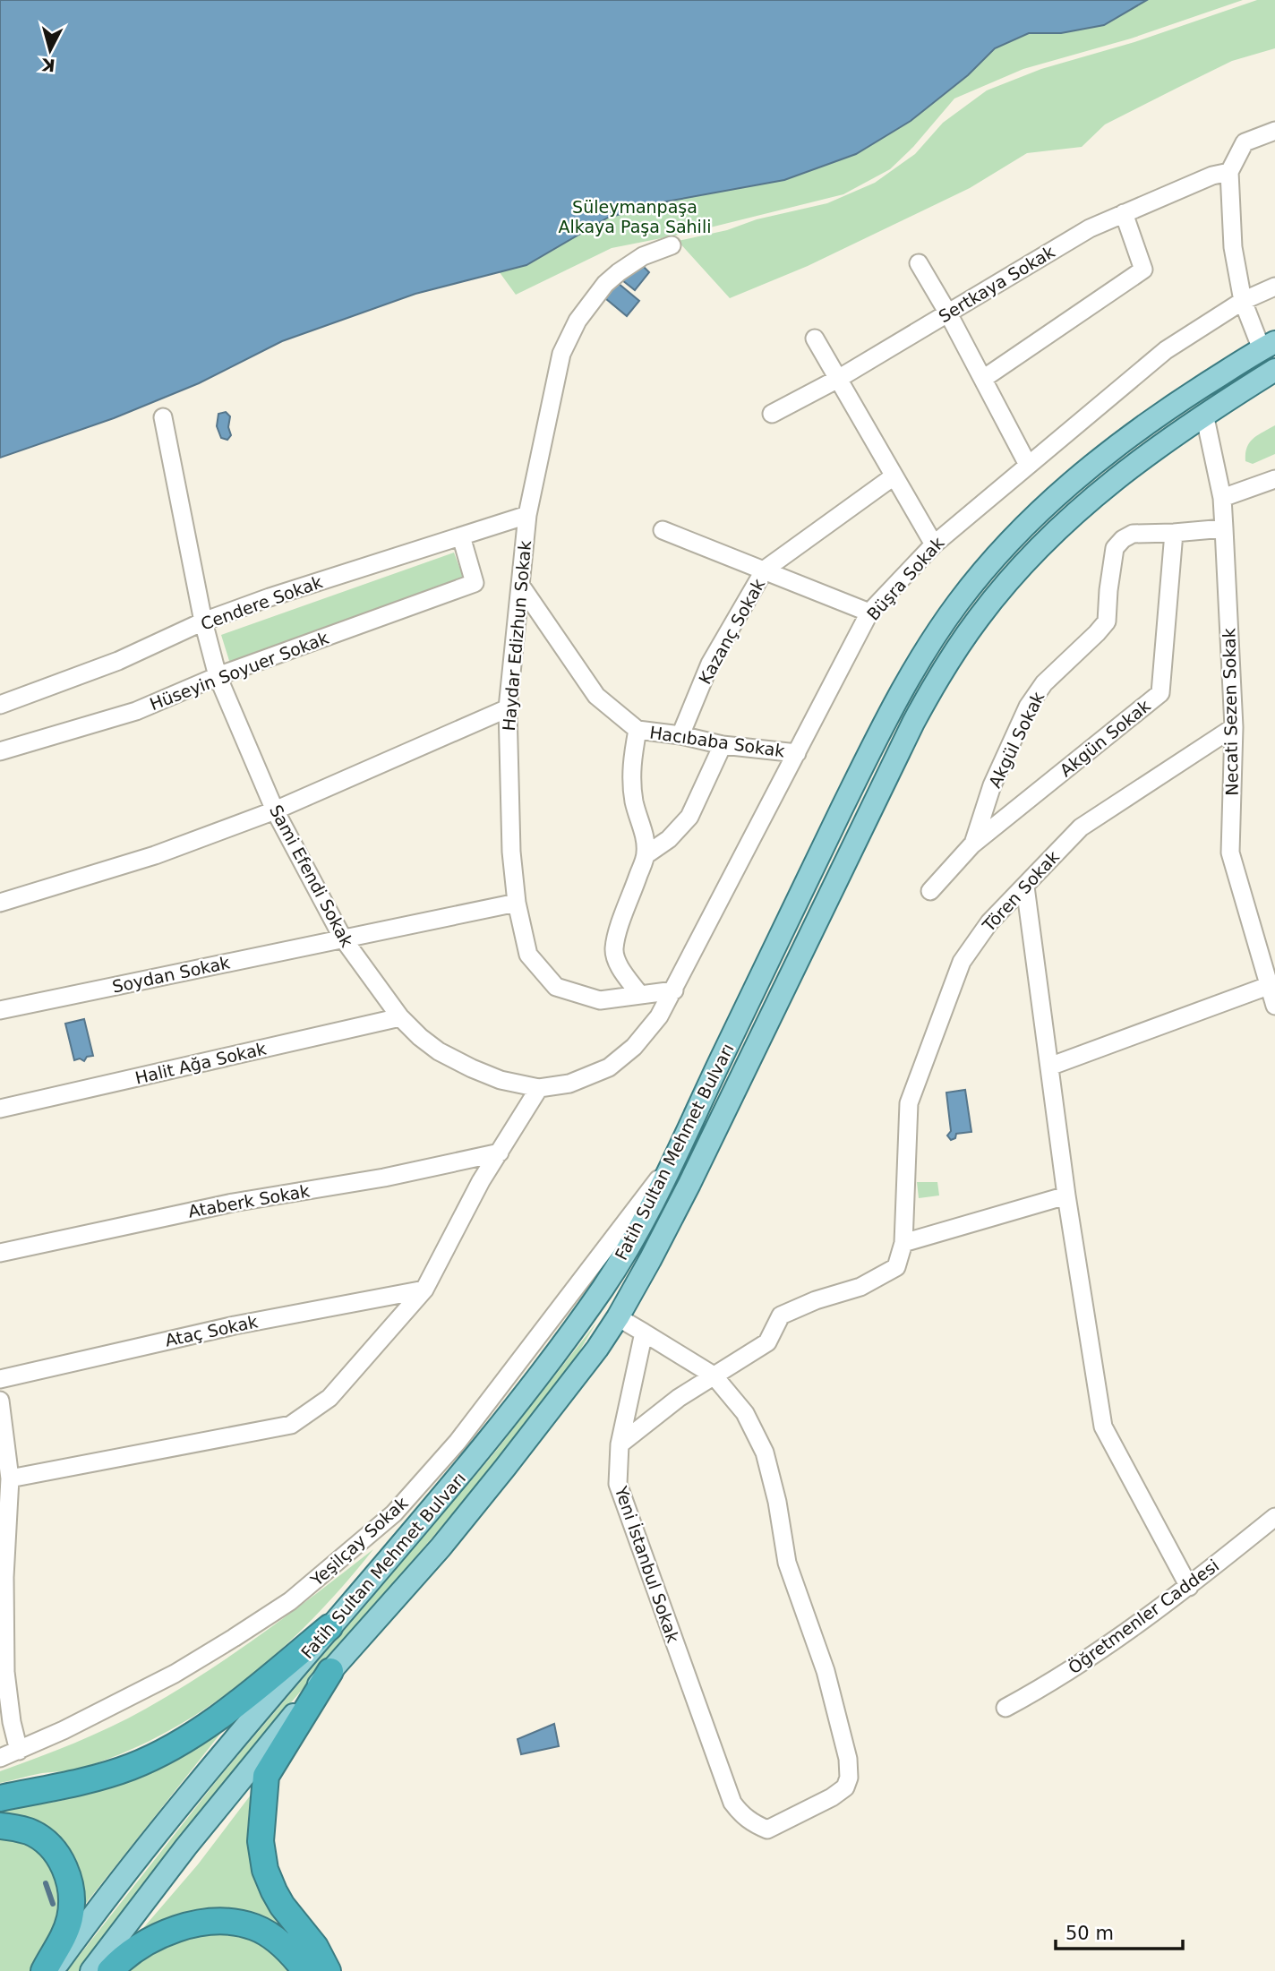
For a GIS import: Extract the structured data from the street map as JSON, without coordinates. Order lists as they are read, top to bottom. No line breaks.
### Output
{"streets":{"main road":["Fatih Sultan Mehmet Bulvarı"],"street":["Sertkaya Sokak","Büşra Sokak","Cendere Sokak","Kazanç Sokak","Haydar Edizhun Sokak","Hüseyin Soyuer Sokak","Necati Sezen Sokak","Akgün Sokak","Akgül Sokak","Hacıbaba Sokak","Sami Efendi Sokak","Tören Sokak","Soydan Sokak","Halit Ağa Sokak","Ataberk Sokak","Ataç Sokak","Yeşilçay Sokak","Yeni İstanbul Sokak","Öğretmenler Caddesi"]},"crossings":[["Büşra Sokak","Haydar Edizhun Sokak"],["Büşra Sokak","Hacıbaba Sokak"],["Büşra Sokak","Sami Efendi Sokak"],["Cendere Sokak","Haydar Edizhun Sokak"],["Cendere Sokak","Hüseyin Soyuer Sokak"],["Cendere Sokak","Sami Efendi Sokak"],["Kazanç Sokak","Hacıbaba Sokak"],["Haydar Edizhun Sokak","Hacıbaba Sokak"],["Haydar Edizhun Sokak","Sami Efendi Sokak"],["Haydar Edizhun Sokak","Soydan Sokak"],["Hüseyin Soyuer Sokak","Sami Efendi Sokak"],["Necati Sezen Sokak","Akgül Sokak"],["Necati Sezen Sokak","Tören Sokak"],["Necati Sezen Sokak","Fatih Sultan Mehmet Bulvarı"],["Akgün Sokak","Akgül Sokak"],["Sami Efendi Sokak","Soydan Sokak"],["Sami Efendi Sokak","Halit Ağa Sokak"],["Fatih Sultan Mehmet Bulvarı","Yeşilçay Sokak"]],"parks":["Süleymanpaşa Alkaya Paşa Sahili"],"scale_bar":"50 m","north":"bottom"}
